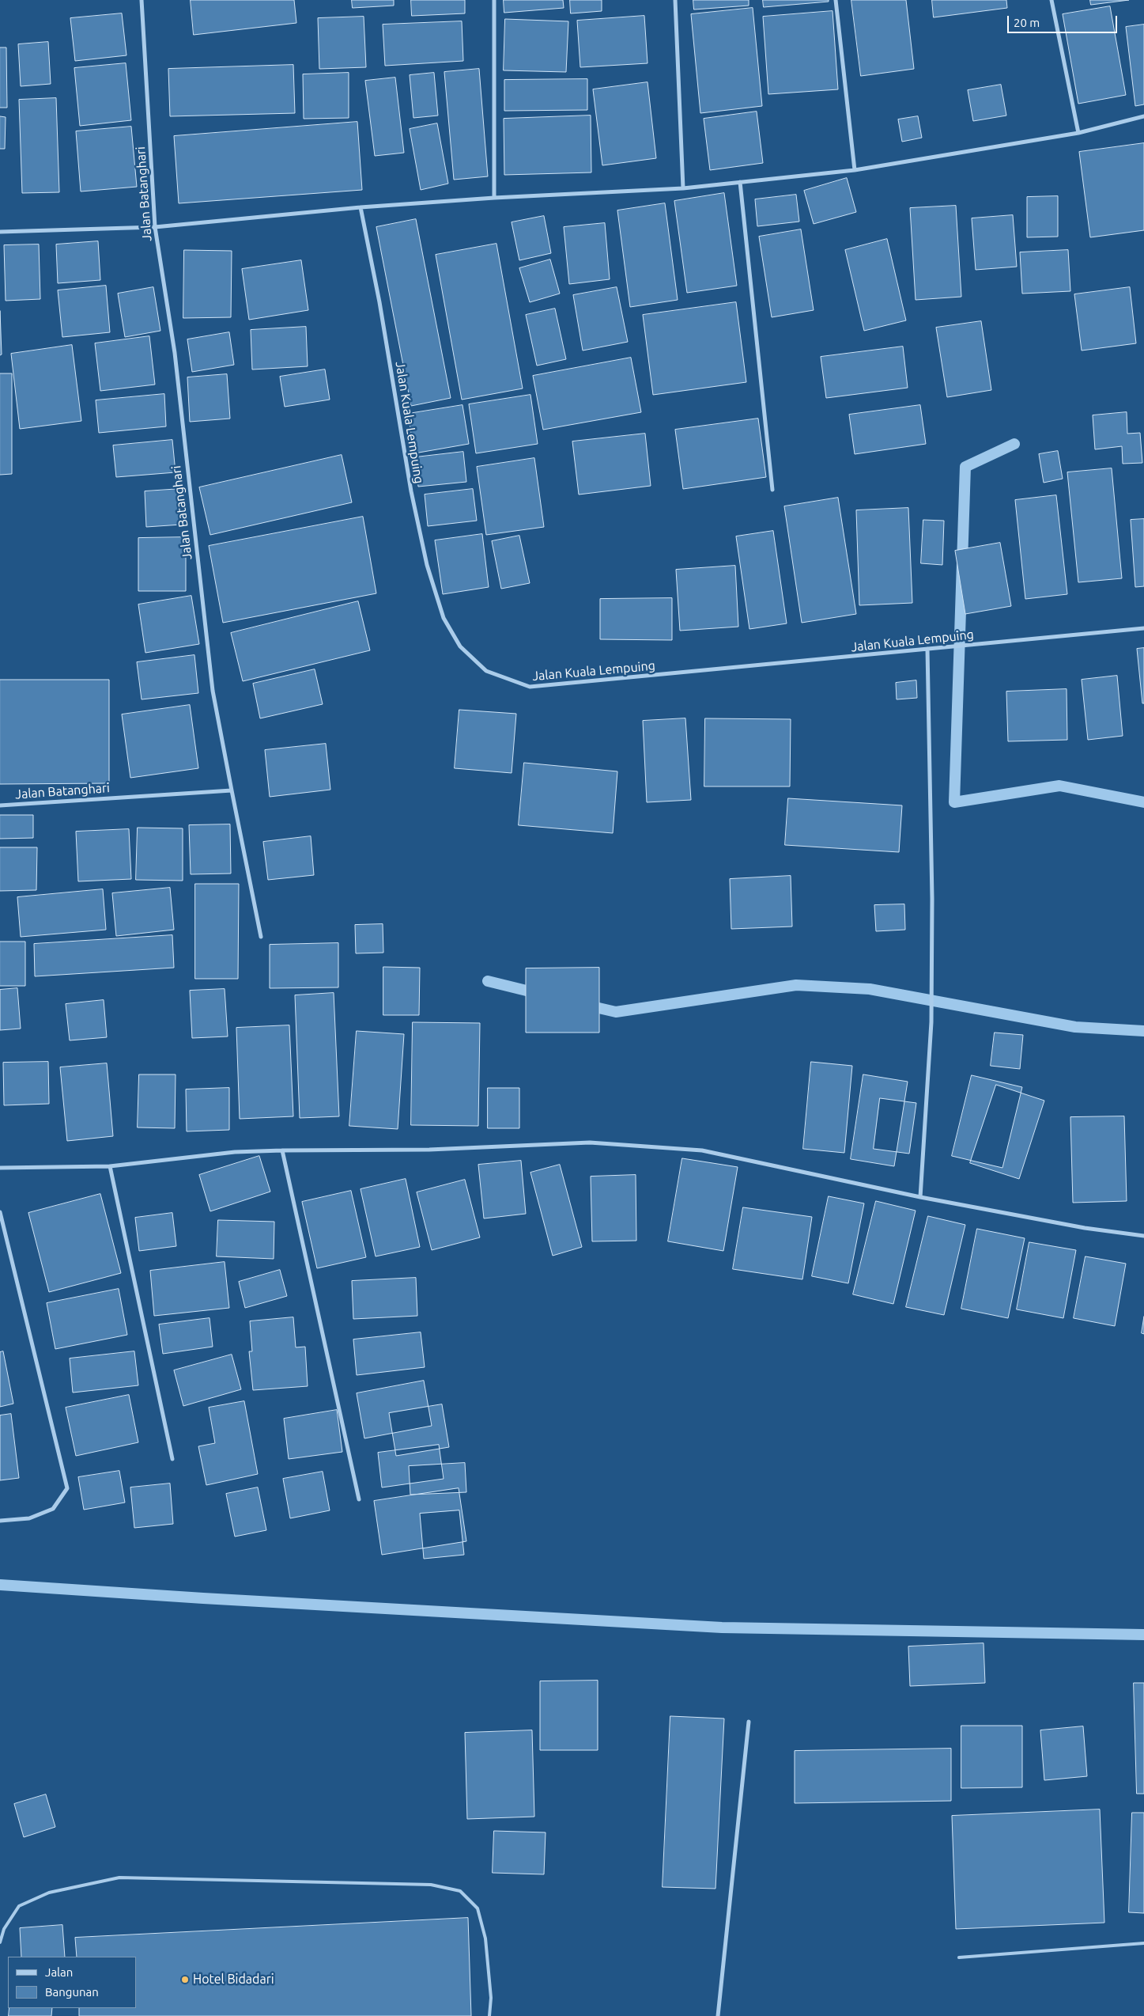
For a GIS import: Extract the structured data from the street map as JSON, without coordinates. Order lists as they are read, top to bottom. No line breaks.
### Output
{"streets":{"street":["Jalan Batanghari","Jalan Kuala Lempuing"]},"places":["Hotel Bidadari"],"legend":["Jalan","Bangunan"],"scale_bar":"20 m"}
